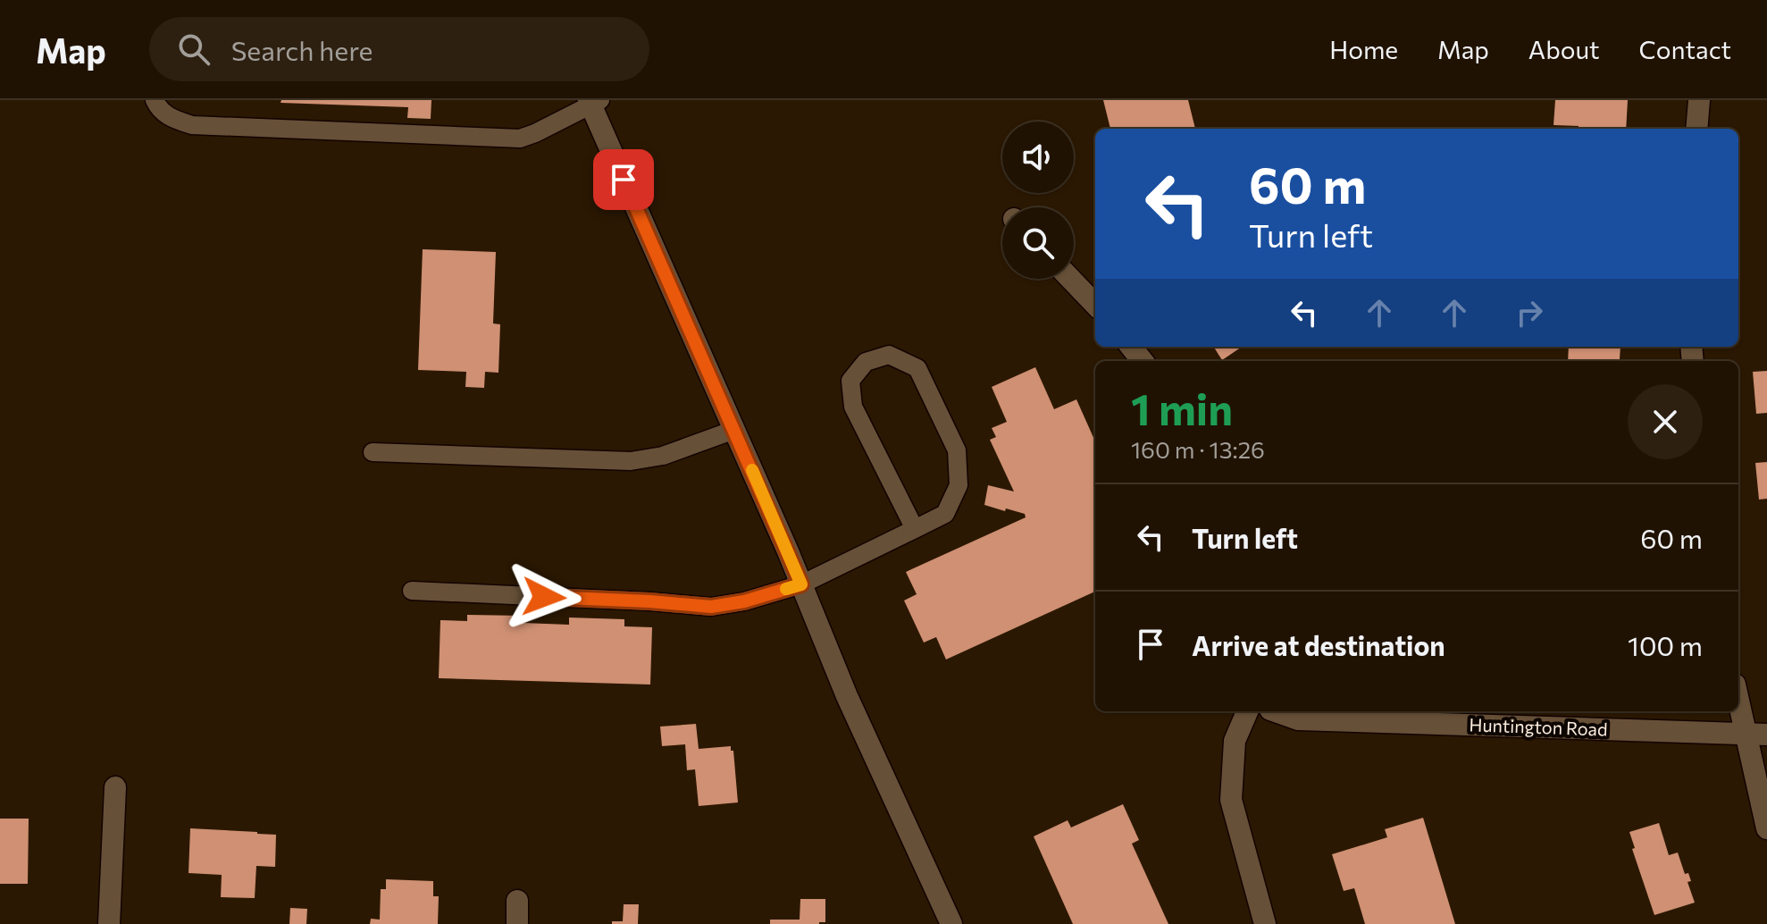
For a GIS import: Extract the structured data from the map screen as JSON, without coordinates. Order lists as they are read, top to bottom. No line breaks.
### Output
{"streets":{"street":["Huntington Road"]},"page":{"header":"Map","search":"Search here","nav":["Home","Map","About","Contact"],"turn":["60 m","Turn left"],"heading":["1 min","160 m · 13:26"],"list":[{"name":"Turn left","value":"60 m"},{"name":"Arrive at destination","value":"100 m"}]}}
